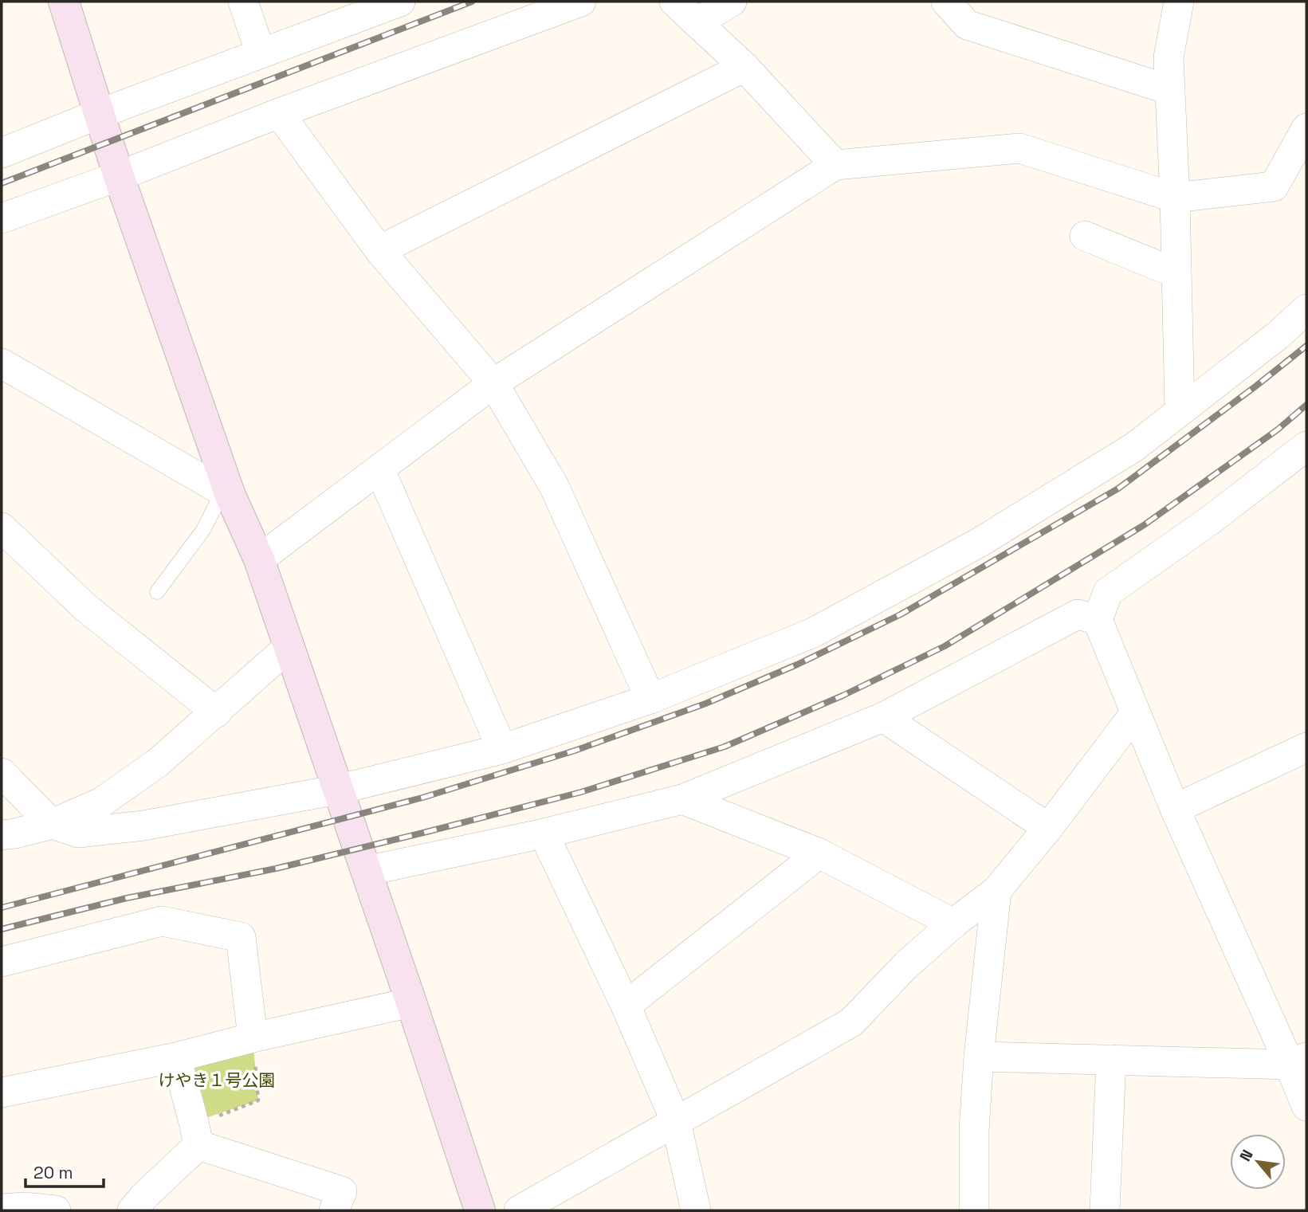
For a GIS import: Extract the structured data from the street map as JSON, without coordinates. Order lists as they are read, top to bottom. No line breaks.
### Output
{"parks":["けやき１号公園"],"scale_bar":"20 m","north":"top left"}
